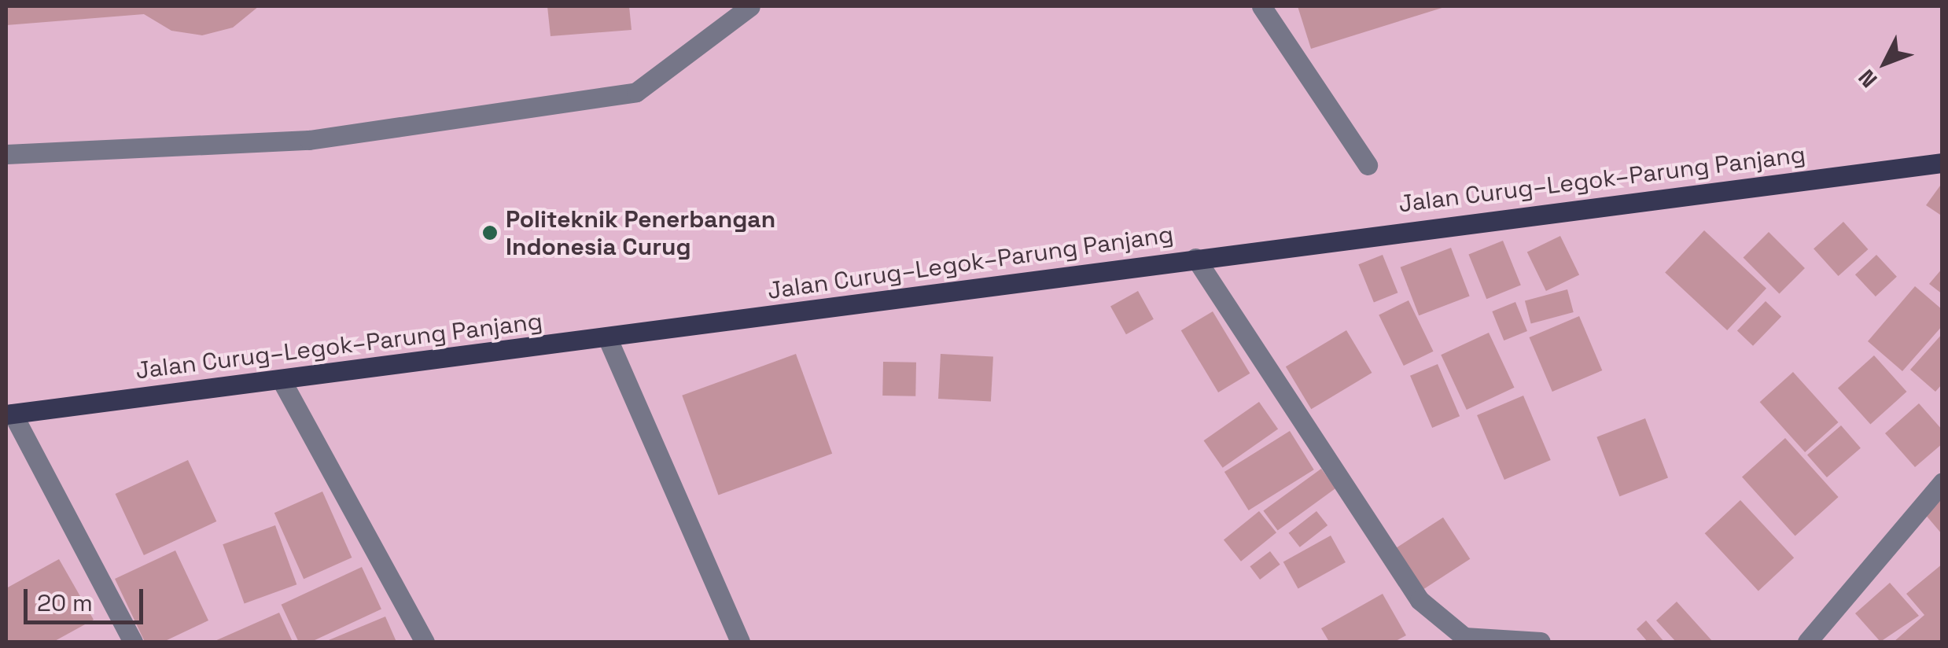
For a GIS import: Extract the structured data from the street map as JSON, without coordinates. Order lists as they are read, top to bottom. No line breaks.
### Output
{"streets":{"main road":["Jalan Curug–Legok–Parung Panjang"]},"places":["Politeknik Penerbangan Indonesia Curug"],"scale_bar":"20 m","north":"bottom left"}
